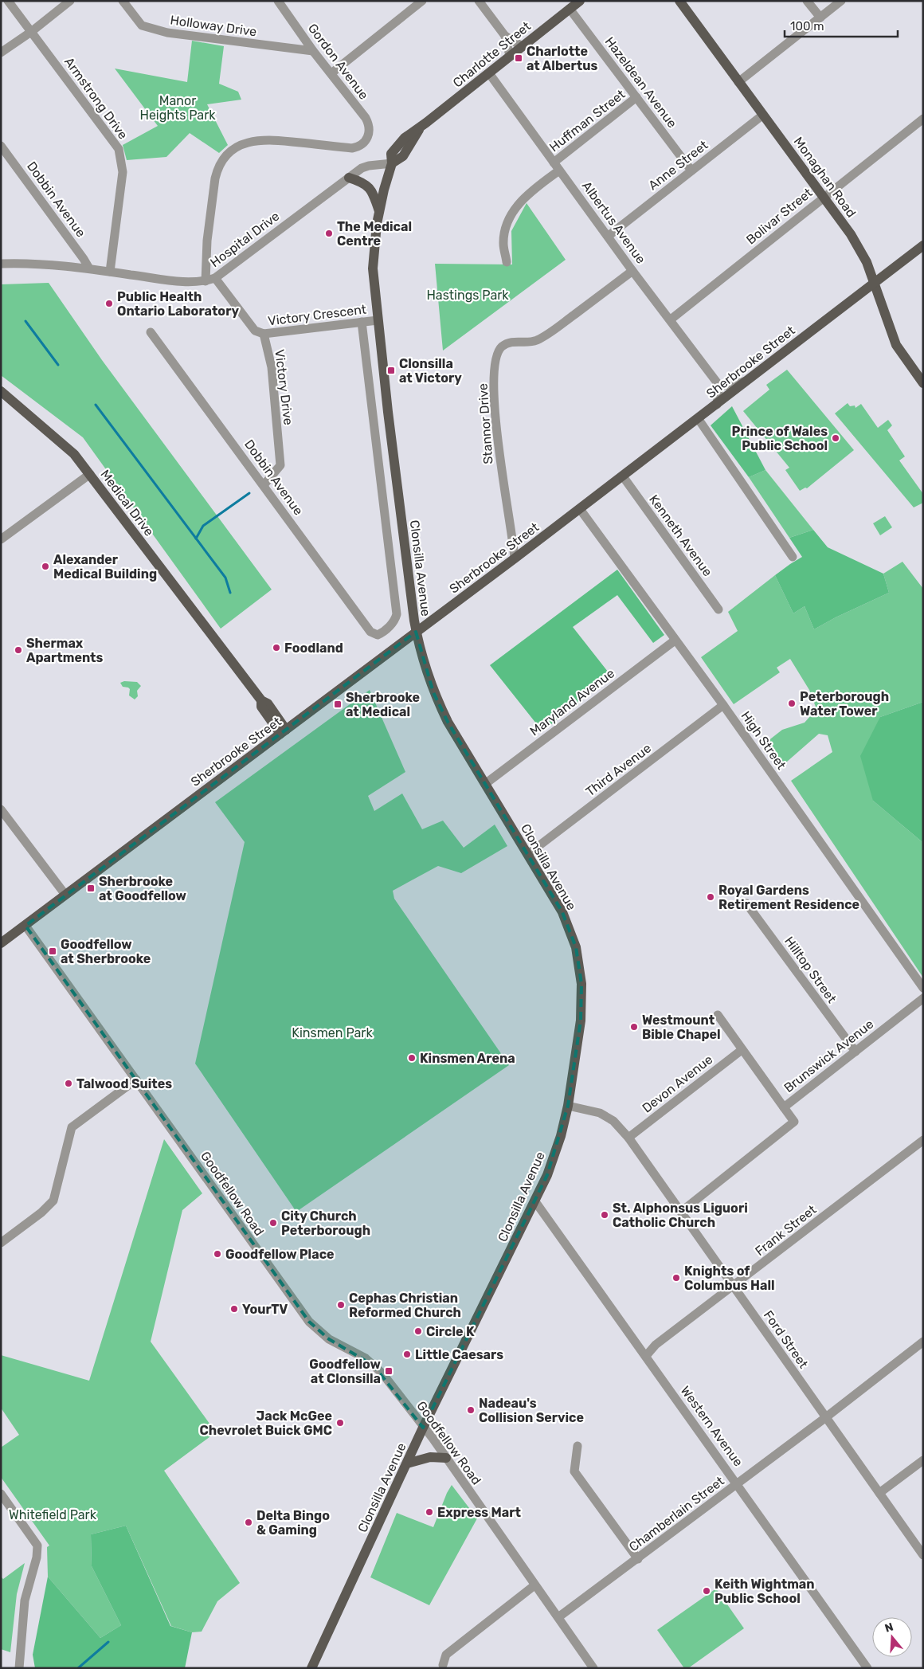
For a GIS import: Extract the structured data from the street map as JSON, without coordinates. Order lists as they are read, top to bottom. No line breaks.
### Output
{"streets":{"main road":["Charlotte Street","Monaghan Road","Sherbrooke Street","Medical Drive","Clonsilla Avenue"],"street":["Holloway Drive","Gordon Avenue","Hazeldean Avenue","Armstrong Drive","Huffman Street","Anne Street","Dobbin Avenue","Bolivar Street","Albertus Avenue","Hospital Drive","Victory Crescent","Victory Drive","Stannor Drive","Kenneth Avenue","Maryland Avenue","High Street","Third Avenue","Hilltop Street","Brunswick Avenue","Devon Avenue","Goodfellow Road","Frank Street","Ford Street","Western Avenue","Chamberlain Street"]},"crossings":[["Holloway Drive","Gordon Avenue"],["Charlotte Street","Hazeldean Avenue"],["Charlotte Street","Albertus Avenue"],["Charlotte Street","Hospital Drive"],["Charlotte Street","Clonsilla Avenue"],["Gordon Avenue","Hospital Drive"],["Hazeldean Avenue","Huffman Street"],["Hazeldean Avenue","Anne Street"],["Armstrong Drive","Hospital Drive"],["Huffman Street","Albertus Avenue"],["Anne Street","Monaghan Road"],["Anne Street","Albertus Avenue"],["Monaghan Road","Bolivar Street"],["Monaghan Road","Sherbrooke Street"],["Dobbin Avenue","Hospital Drive"],["Dobbin Avenue","Victory Crescent"],["Dobbin Avenue","Victory Drive"],["Bolivar Street","Albertus Avenue"],["Albertus Avenue","Stannor Drive"],["Hospital Drive","Victory Crescent"],["Victory Crescent","Victory Drive"],["Victory Crescent","Clonsilla Avenue"],["Sherbrooke Street","Stannor Drive"],["Sherbrooke Street","Medical Drive"],["Sherbrooke Street","Kenneth Avenue"],["Sherbrooke Street","Clonsilla Avenue"],["Sherbrooke Street","High Street"],["Sherbrooke Street","Goodfellow Road"],["Clonsilla Avenue","Maryland Avenue"],["Clonsilla Avenue","Third Avenue"],["Clonsilla Avenue","Goodfellow Road"],["Clonsilla Avenue","Ford Street"],["Clonsilla Avenue","Western Avenue"],["Maryland Avenue","High Street"],["High Street","Third Avenue"],["Hilltop Street","Brunswick Avenue"],["Brunswick Avenue","Ford Street"],["Devon Avenue","Ford Street"],["Goodfellow Road","Chamberlain Street"],["Frank Street","Ford Street"],["Frank Street","Western Avenue"],["Ford Street","Chamberlain Street"],["Western Avenue","Chamberlain Street"]],"parks":["Manor Heights Park","Hastings Park","Kinsmen Park","Whitefield Park"],"places":{"transit":["Charlotte at Albertus","Clonsilla at Victory","Sherbrooke at Medical","Sherbrooke at Goodfellow","Goodfellow at Sherbrooke","Goodfellow at Clonsilla"],"other":["The Medical Centre","Public Health Ontario Laboratory","Prince of Wales Public School","Alexander Medical Building","Foodland","Shermax Apartments","Peterborough Water Tower","Royal Gardens Retirement Residence","Westmount Bible Chapel","Kinsmen Arena","Talwood Suites","St. Alphonsus Liguori Catholic Church","City Church Peterborough","Goodfellow Place","Knights of Columbus Hall","Cephas Christian Reformed Church","YourTV","Circle K","Little Caesars","Nadeau's Collision Service","Jack McGee Chevrolet Buick GMC","Express Mart","Delta Bingo & Gaming","Keith Wightman Public School"]},"scale_bar":"100 m","north":"top"}
